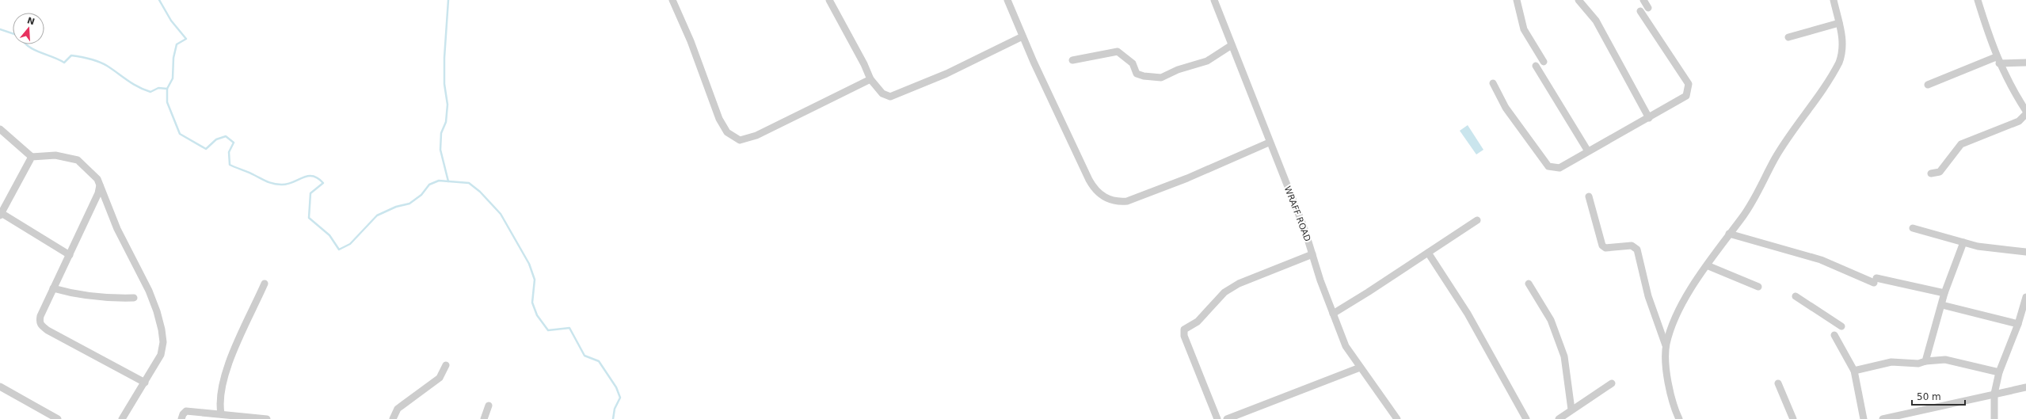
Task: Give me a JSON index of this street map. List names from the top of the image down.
{
  "streets": {
    "street": ["WRAFF ROAD"]
  },
  "scale_bar": "50 m",
  "north": "top"
}
